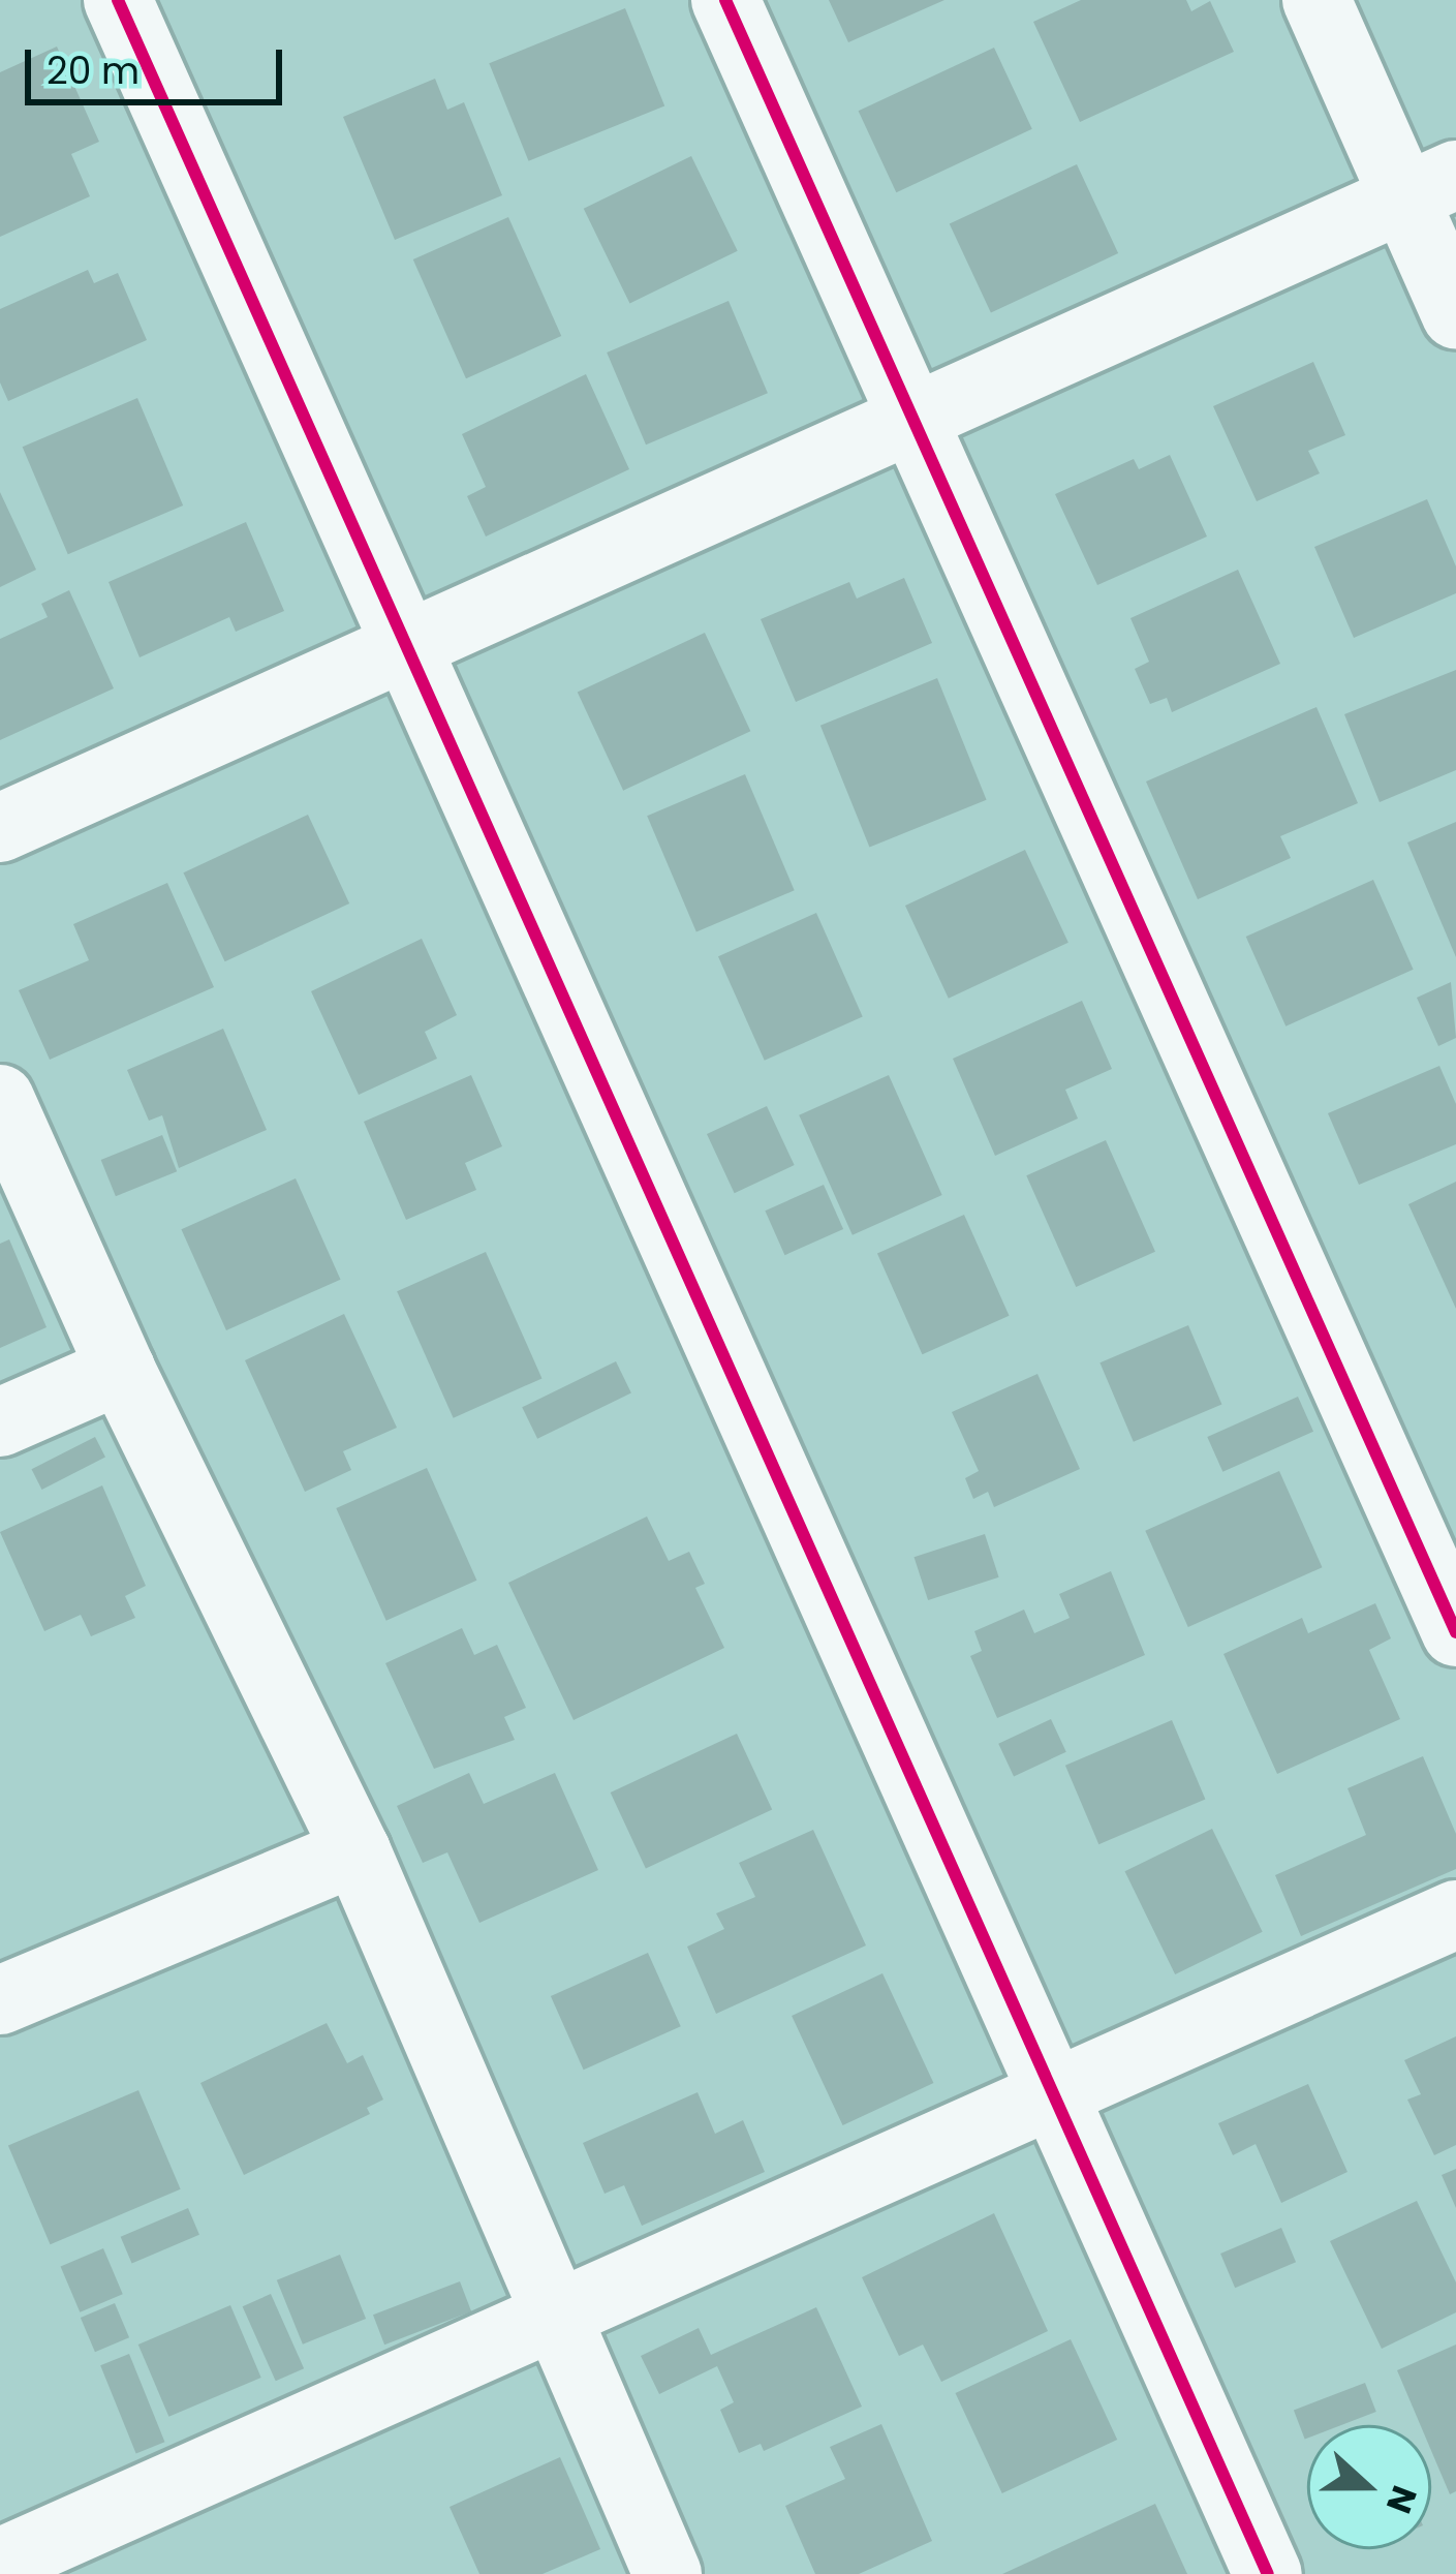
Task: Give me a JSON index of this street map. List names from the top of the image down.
{
  "scale_bar": "20 m",
  "north": "right"
}
